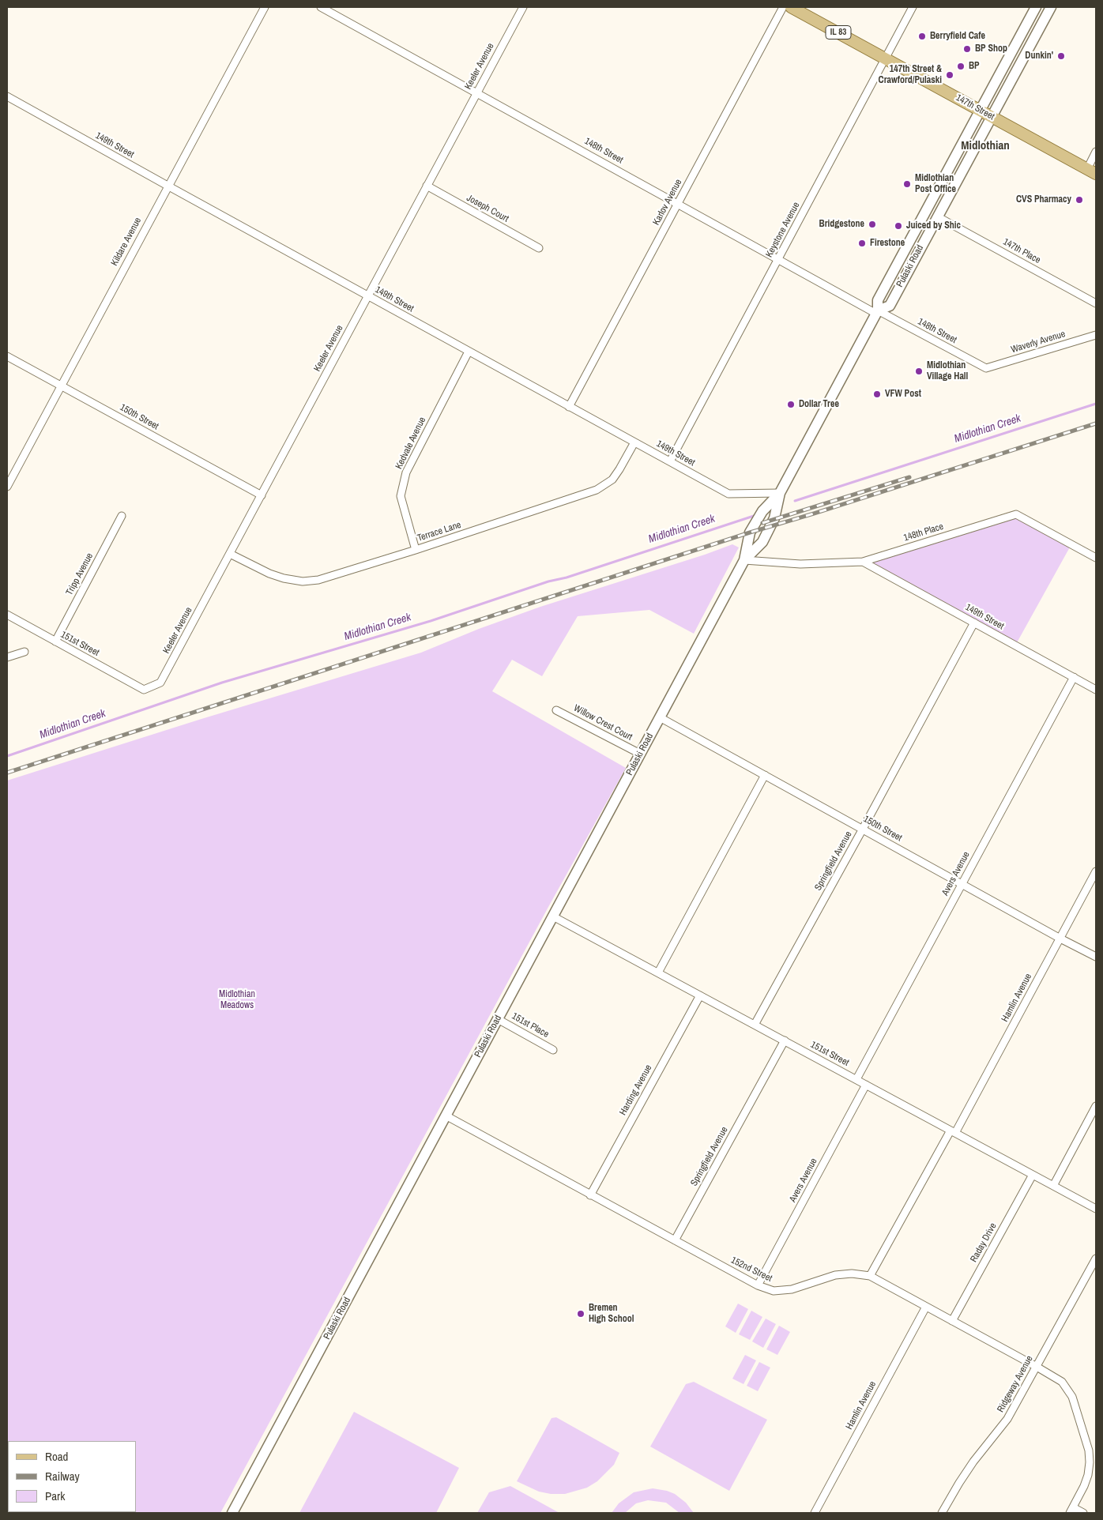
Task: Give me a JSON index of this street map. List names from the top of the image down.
{
  "streets": {
    "main road": ["IL 83", "147th Street", "Pulaski Road"],
    "street": [
      "Keeler Avenue",
      "149th Street",
      "148th Street",
      "Karlov Avenue",
      "Joseph Court",
      "Keystone Avenue",
      "Kildare Avenue",
      "147th Place",
      "Waverly Avenue",
      "150th Street",
      "Kedvale Avenue",
      "Terrace Lane",
      "148th Place",
      "Tripp Avenue",
      "151st Street",
      "Willow Crest Court",
      "Springfield Avenue",
      "Avers Avenue",
      "Hamlin Avenue",
      "151st Place",
      "Harding Avenue",
      "Raday Drive",
      "152nd Street",
      "Ridgeway Avenue"
    ]
  },
  "crossings": [
    ["Keeler Avenue", "149th Street"],
    ["Keeler Avenue", "148th Street"],
    ["Keeler Avenue", "Joseph Court"],
    ["Keeler Avenue", "150th Street"],
    ["Keeler Avenue", "Terrace Lane"],
    ["Keeler Avenue", "151st Street"],
    ["147th Street", "Keystone Avenue"],
    ["147th Street", "Pulaski Road"],
    ["149th Street", "Karlov Avenue"],
    ["149th Street", "Keystone Avenue"],
    ["149th Street", "Kildare Avenue"],
    ["149th Street", "Pulaski Road"],
    ["149th Street", "Kedvale Avenue"],
    ["149th Street", "Terrace Lane"],
    ["149th Street", "148th Place"],
    ["149th Street", "Springfield Avenue"],
    ["149th Street", "Avers Avenue"],
    ["148th Street", "Karlov Avenue"],
    ["148th Street", "Keystone Avenue"],
    ["148th Street", "Pulaski Road"],
    ["148th Street", "Waverly Avenue"],
    ["Kildare Avenue", "150th Street"],
    ["147th Place", "Pulaski Road"],
    ["Pulaski Road", "150th Street"],
    ["Pulaski Road", "148th Place"],
    ["Pulaski Road", "151st Street"],
    ["Pulaski Road", "Willow Crest Court"],
    ["Pulaski Road", "151st Place"],
    ["Pulaski Road", "152nd Street"],
    ["150th Street", "Springfield Avenue"],
    ["150th Street", "Avers Avenue"],
    ["150th Street", "Hamlin Avenue"],
    ["Kedvale Avenue", "Terrace Lane"],
    ["Tripp Avenue", "151st Street"],
    ["151st Street", "Springfield Avenue"],
    ["151st Street", "Avers Avenue"],
    ["151st Street", "Hamlin Avenue"],
    ["151st Street", "Harding Avenue"],
    ["151st Street", "Raday Drive"],
    ["Springfield Avenue", "152nd Street"],
    ["Avers Avenue", "152nd Street"],
    ["Hamlin Avenue", "152nd Street"],
    ["Harding Avenue", "152nd Street"],
    ["Raday Drive", "152nd Street"],
    ["152nd Street", "Ridgeway Avenue"]
  ],
  "districts": ["Midlothian"],
  "water": ["Midlothian Creek"],
  "parks": ["Midlothian Meadows"],
  "places": [
    "Berryfield Cafe",
    "BP Shop",
    "Dunkin'",
    "BP",
    "147th Street & Crawford/Pulaski",
    "Midlothian Post Office",
    "CVS Pharmacy",
    "Bridgestone",
    "Juiced by Shic",
    "Firestone",
    "Midlothian Village Hall",
    "VFW Post",
    "Dollar Tree",
    "Bremen High School"
  ],
  "legend": ["Road", "Railway", "Park"]
}
